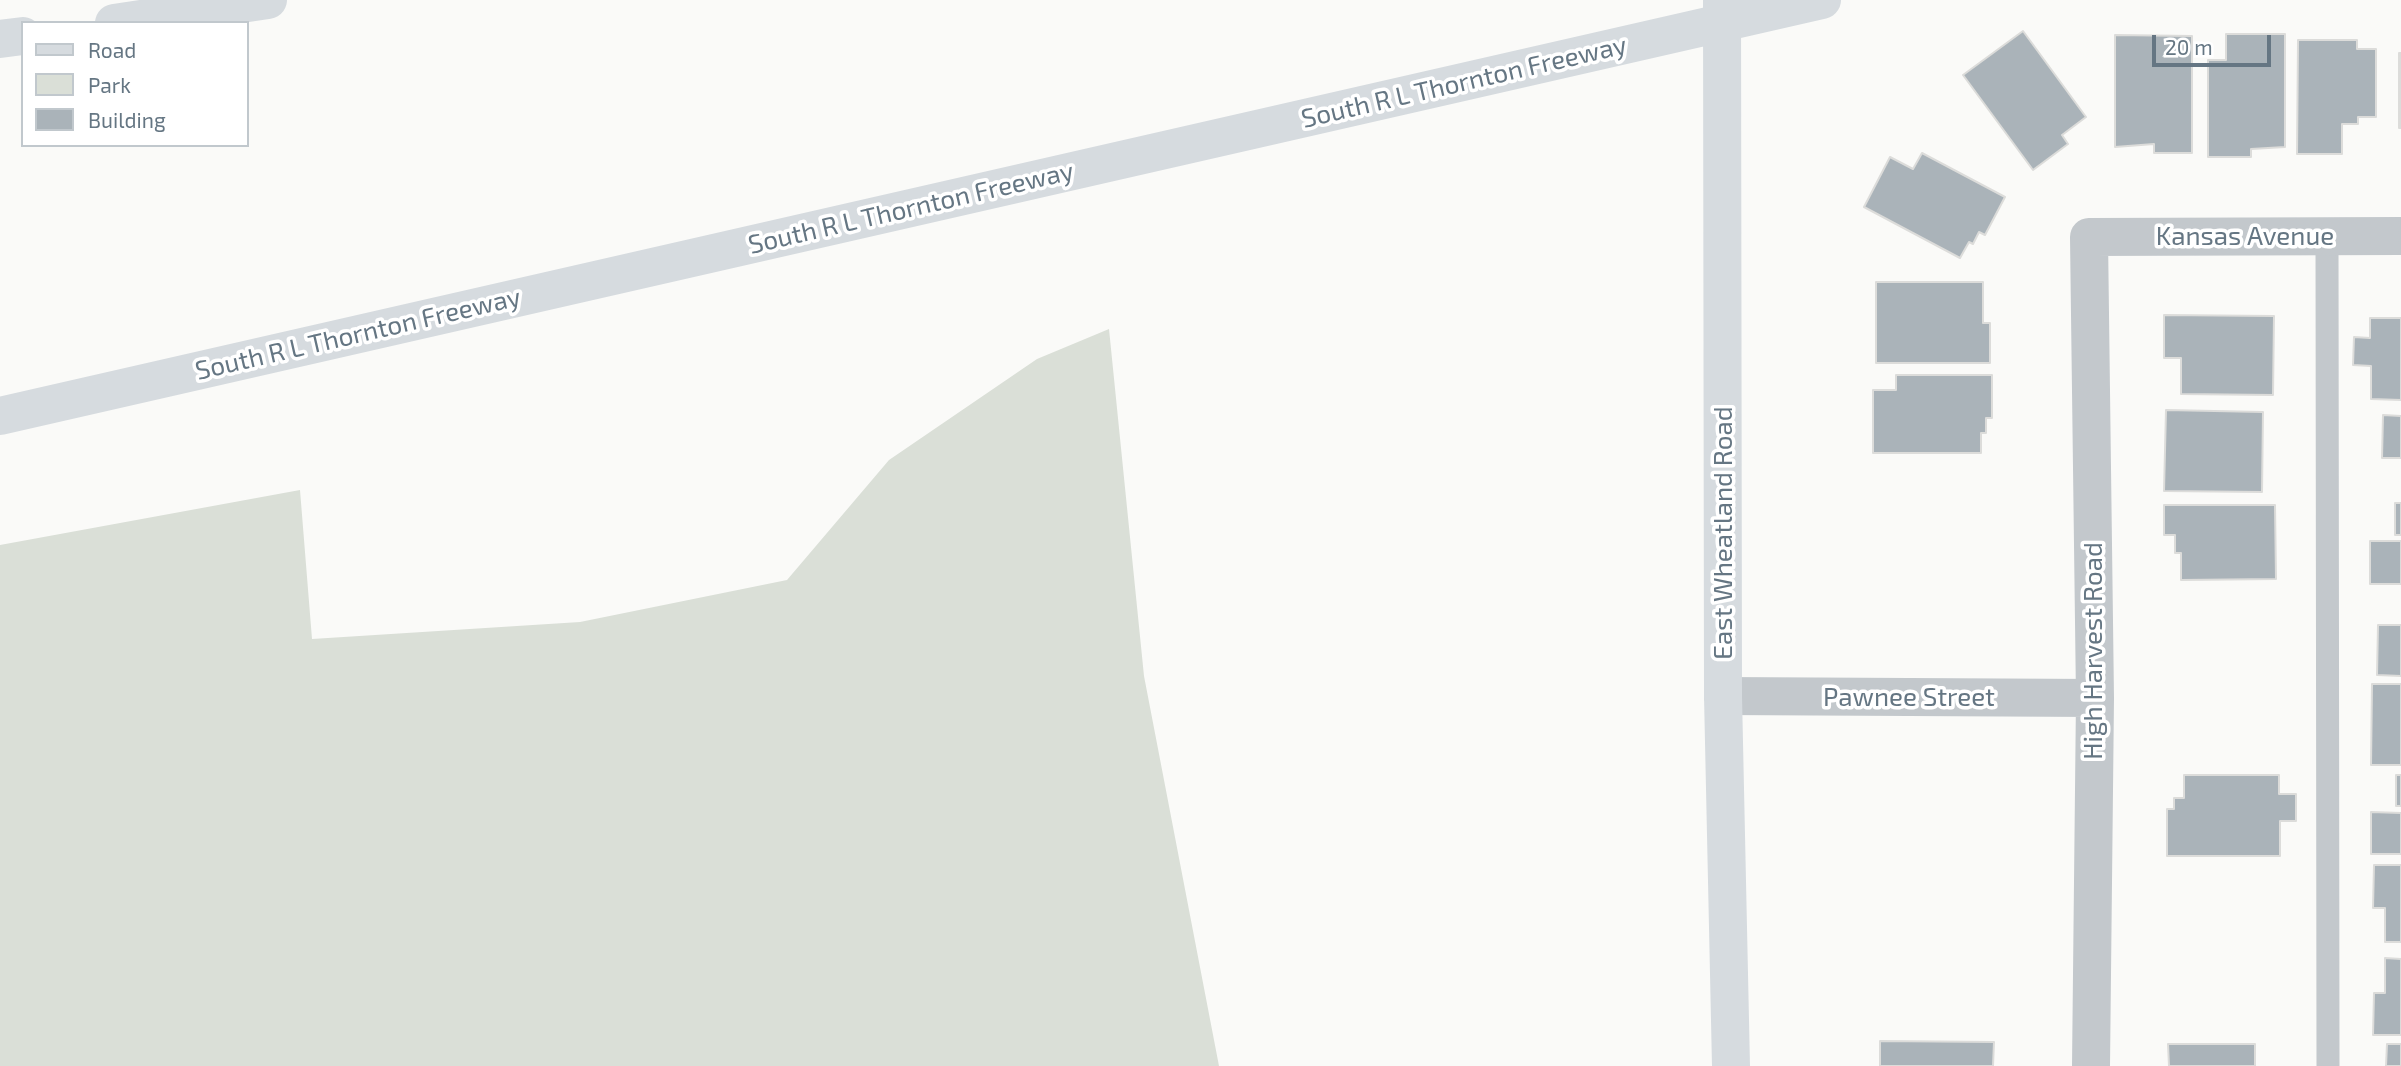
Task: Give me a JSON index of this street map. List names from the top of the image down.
{
  "streets": {
    "main road": ["South R L Thornton Freeway", "East Wheatland Road"],
    "street": ["Kansas Avenue", "High Harvest Road", "Pawnee Street"]
  },
  "crossings": [
    ["South R L Thornton Freeway", "East Wheatland Road"],
    ["Kansas Avenue", "High Harvest Road"],
    ["East Wheatland Road", "Pawnee Street"],
    ["High Harvest Road", "Pawnee Street"]
  ],
  "legend": ["Road", "Park", "Building"],
  "scale_bar": "20 m"
}
